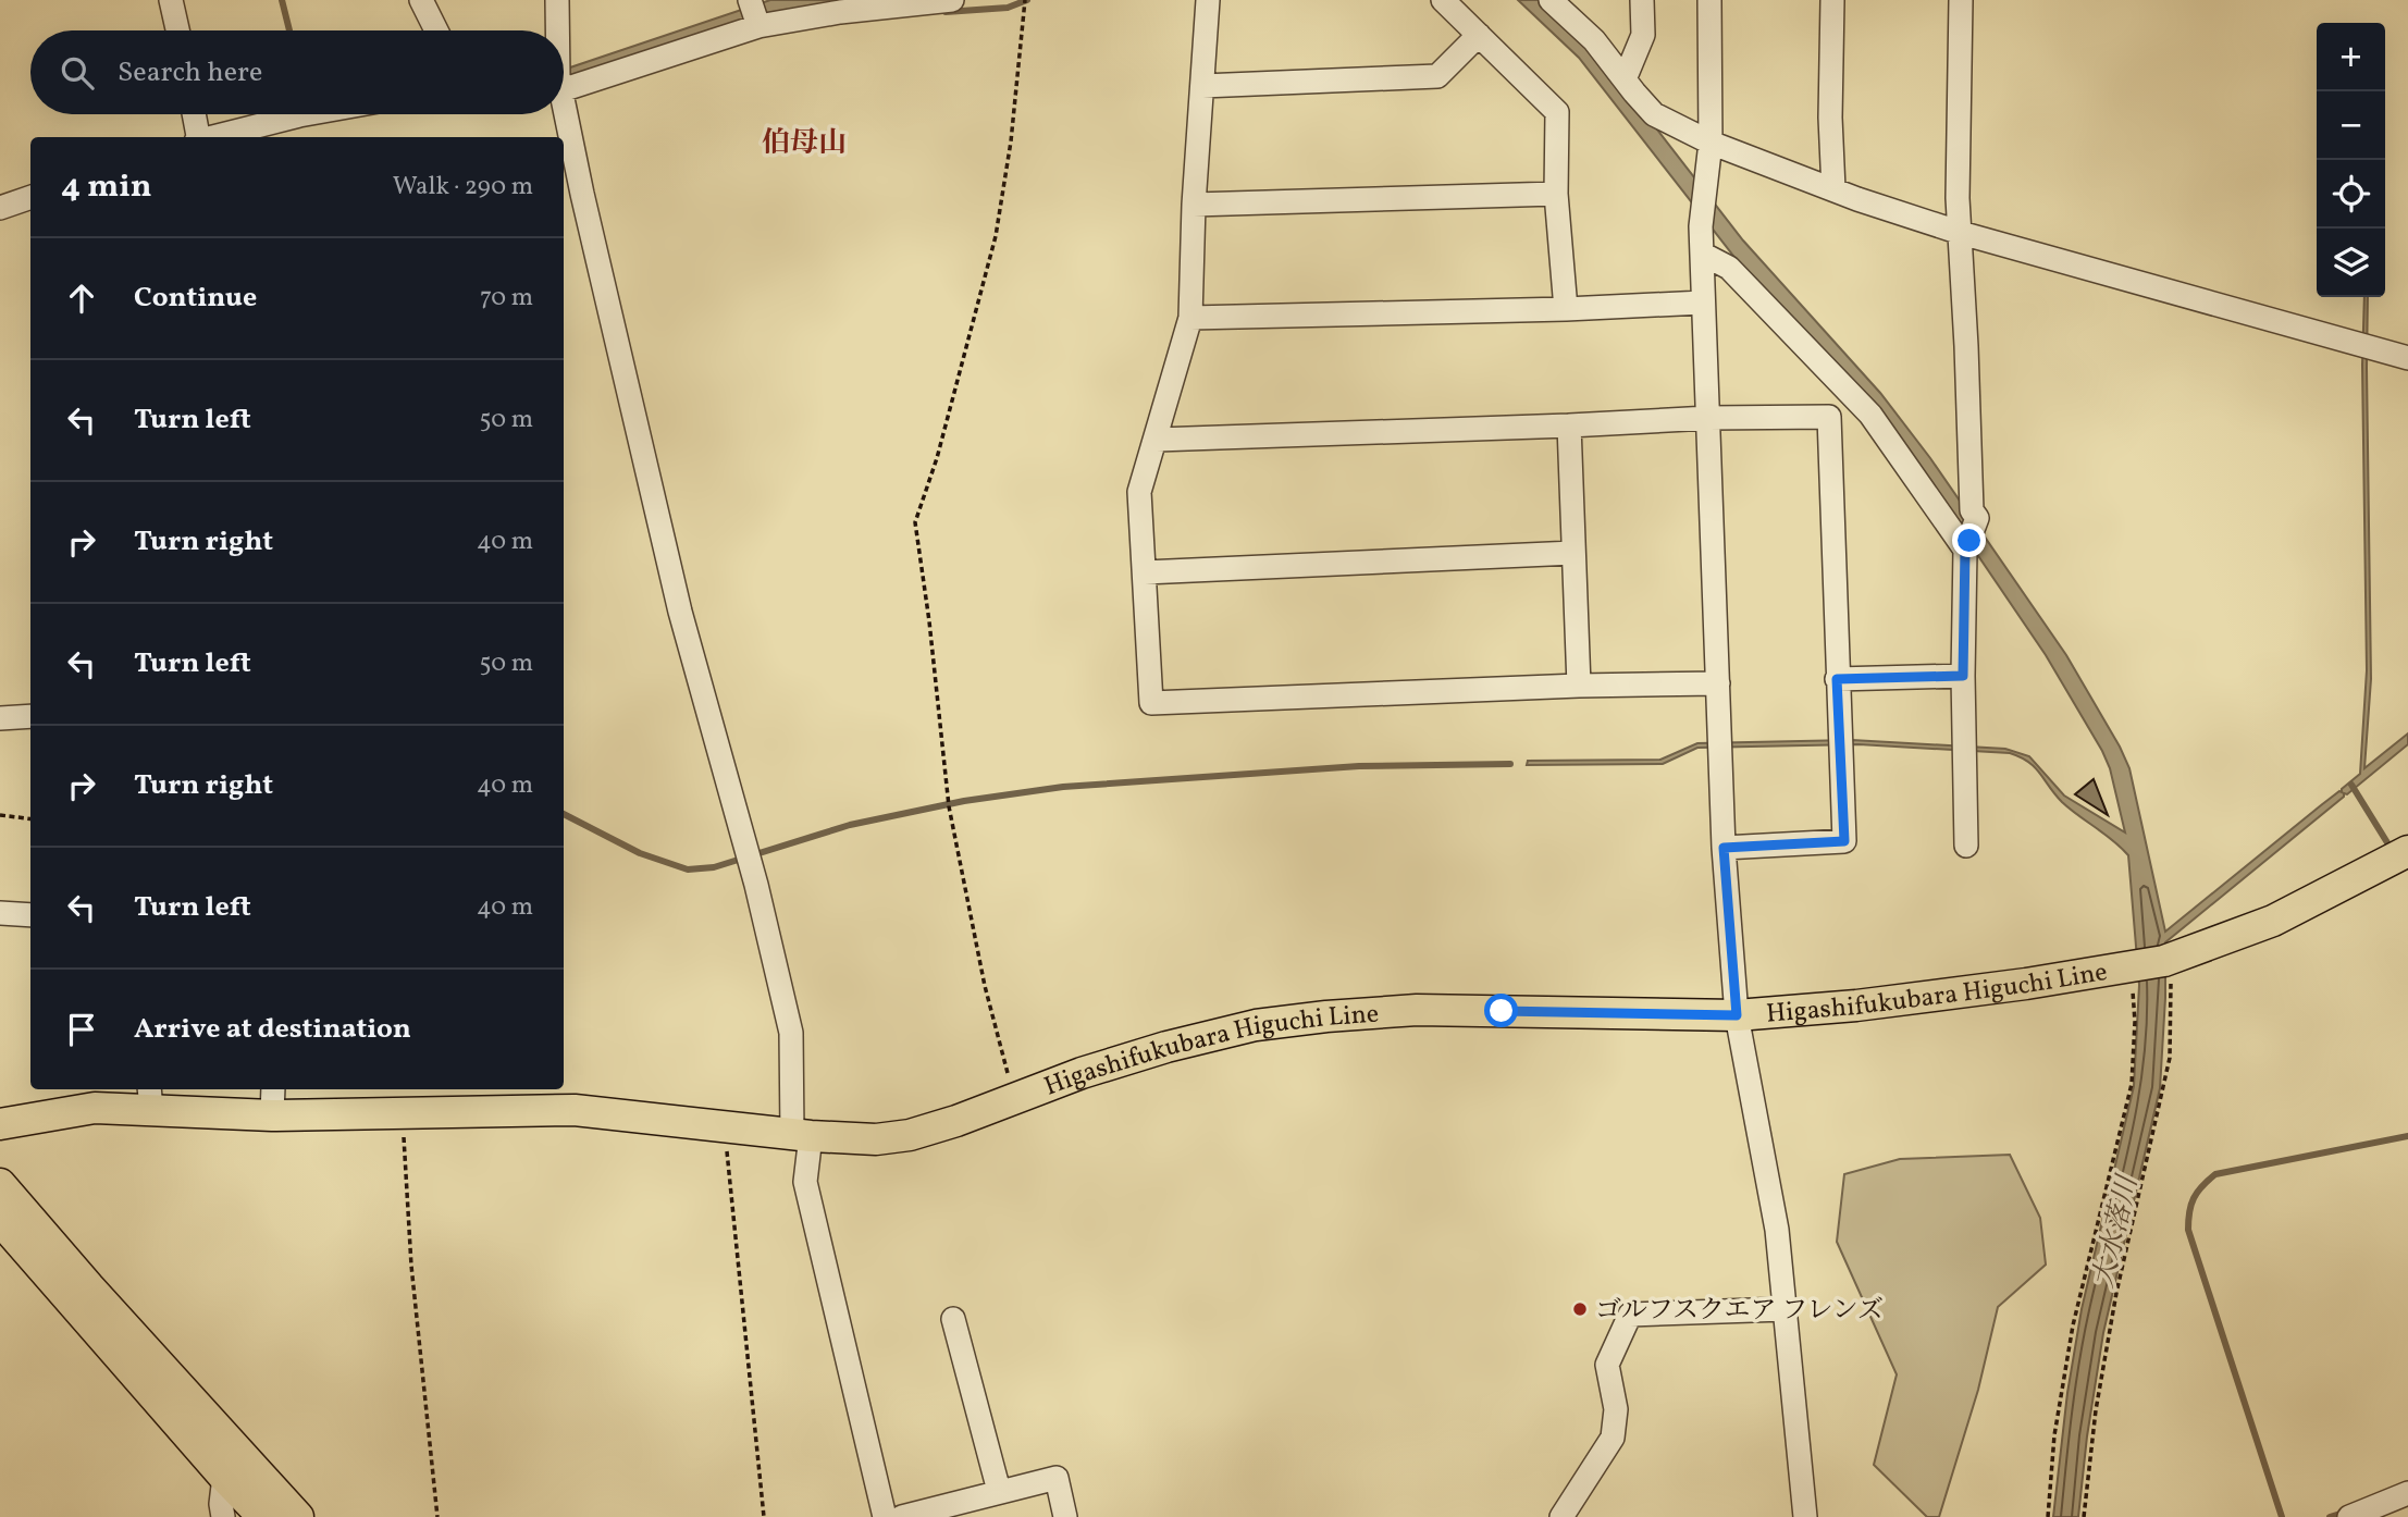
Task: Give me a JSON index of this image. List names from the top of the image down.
{
  "streets": {
    "main road": ["Higashifukubara Higuchi Line"]
  },
  "districts": ["伯母山"],
  "water": ["大水落川"],
  "places": ["ゴルフスクエア フレンズ"],
  "page": {
    "map_buttons": ["+", "−"],
    "search": "Search here",
    "heading": ["4 min", "Walk · 290 m"],
    "list": [
      ["Continue", "70 m"],
      ["Turn left", "50 m"],
      ["Turn right", "40 m"],
      ["Turn left", "50 m"],
      ["Turn right", "40 m"],
      ["Turn left", "40 m"],
      "Arrive at destination"
    ]
  }
}
